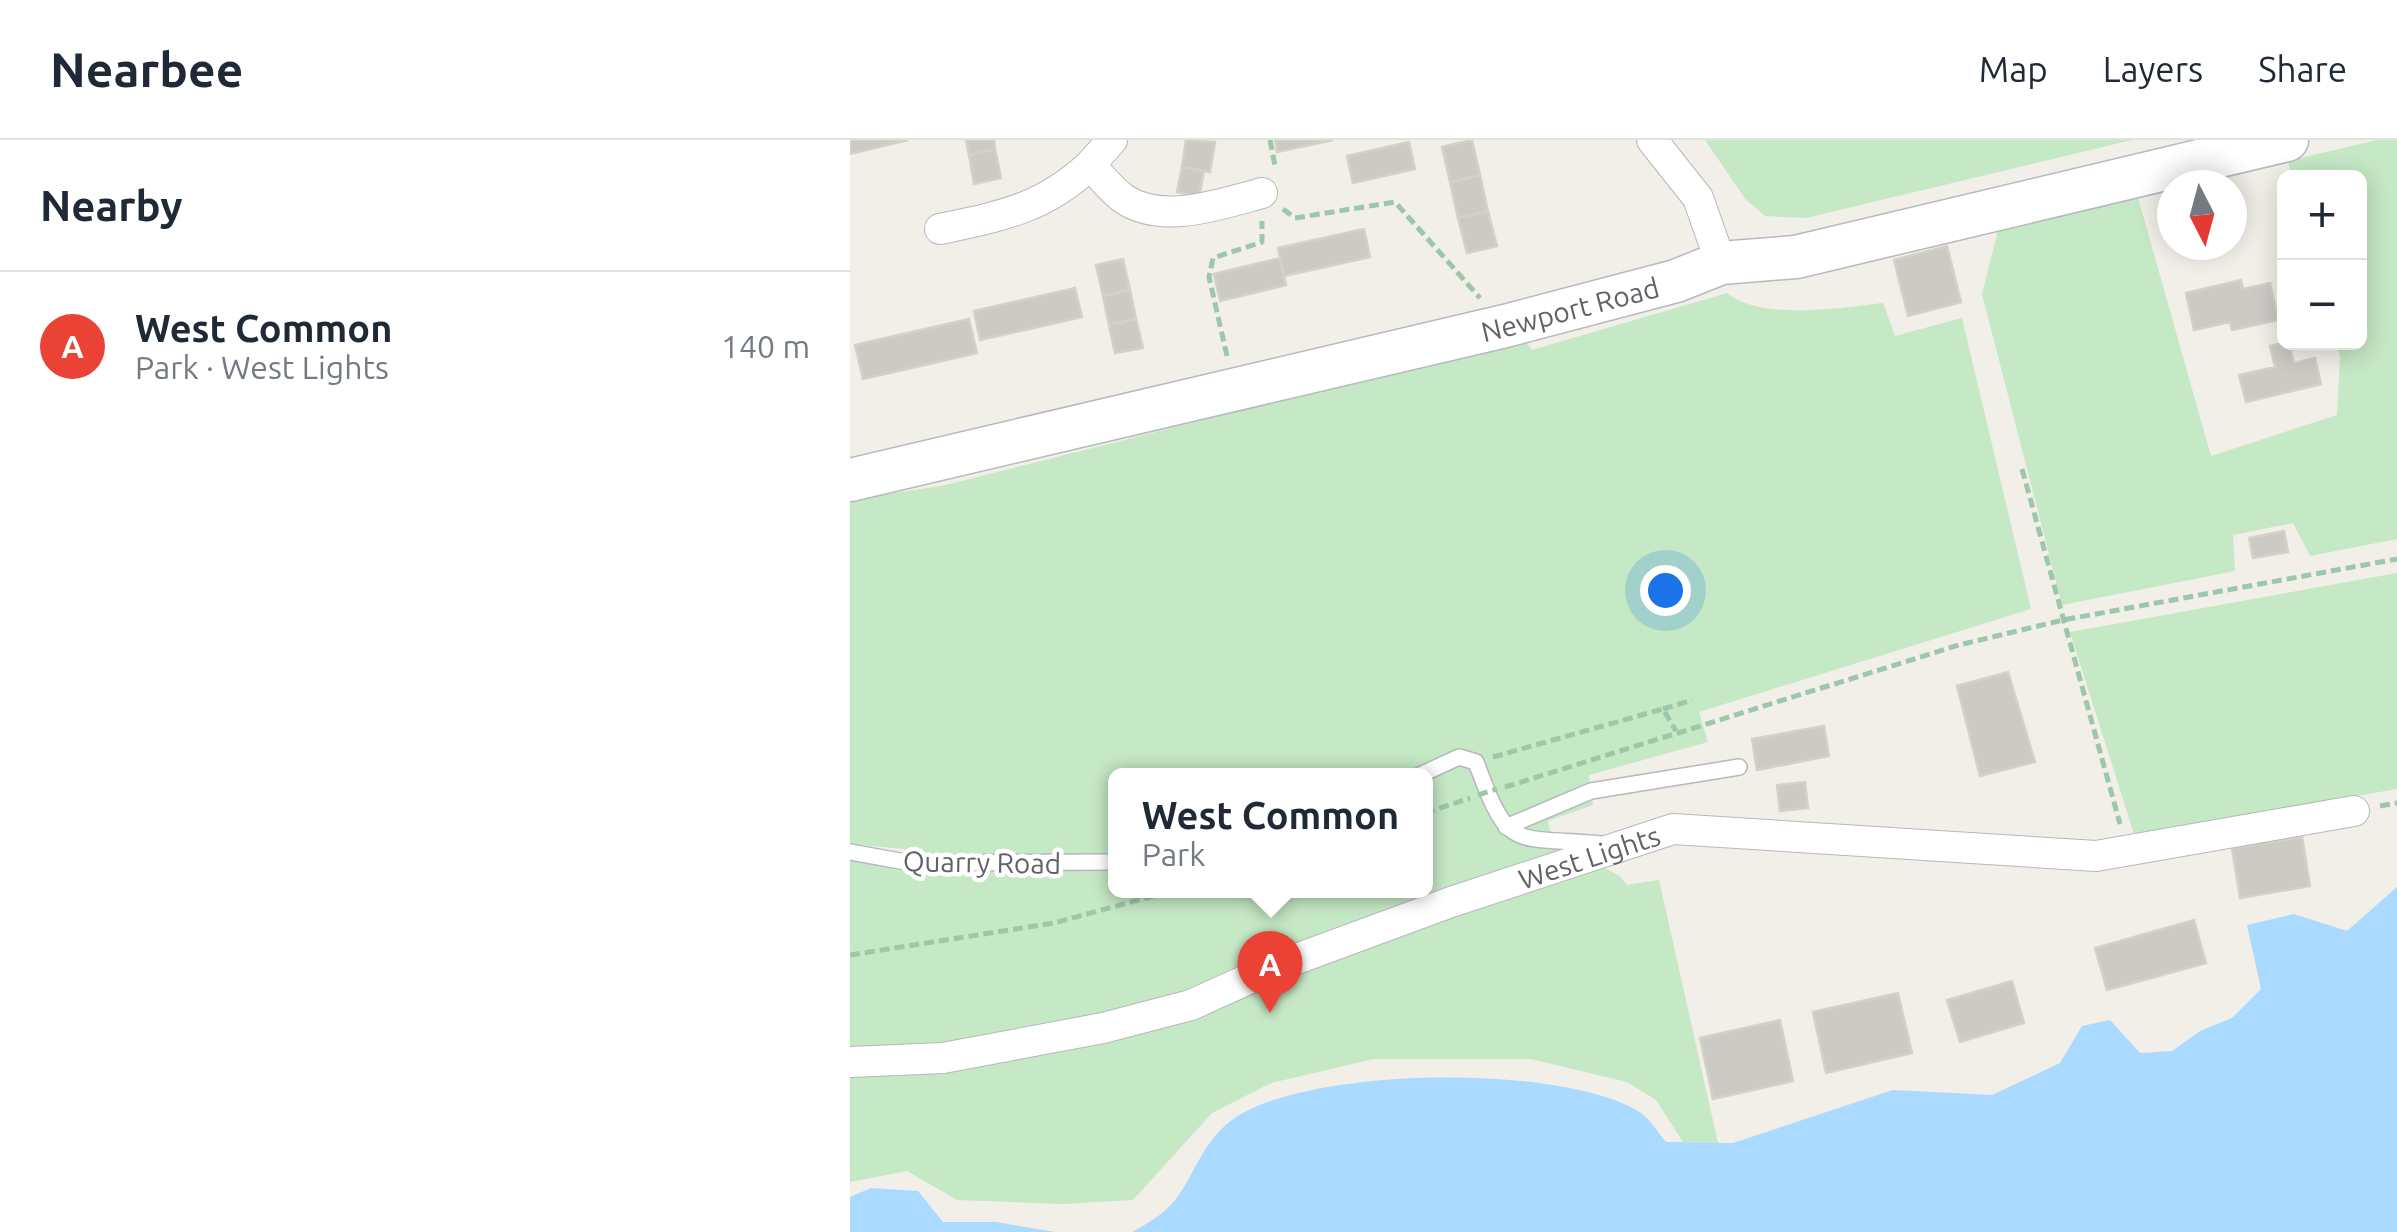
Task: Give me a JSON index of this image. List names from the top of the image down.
{
  "streets": {
    "main road": ["Newport Road"],
    "street": ["West Lights"],
    "lane": ["Quarry Road"]
  },
  "north": "bottom",
  "page": {
    "header": "Nearbee",
    "nav": ["Map", "Layers", "Share"],
    "heading": "Nearby",
    "map_buttons": ["+", "−"],
    "list": [
      {
        "mark": "A",
        "name": "West Common",
        "note": "Park · West Lights",
        "value": "140 m"
      }
    ],
    "popup": ["West Common", "Park"],
    "pins": "A"
  }
}
